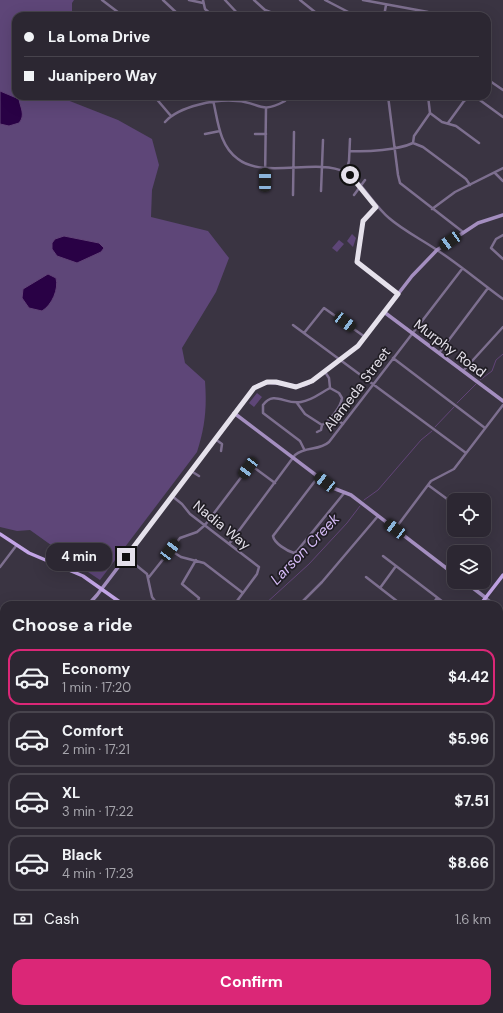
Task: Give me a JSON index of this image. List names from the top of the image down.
{
  "streets": {
    "street": ["Murphy Road", "Alameda Street", "Nadia Way"]
  },
  "crossings": [
    ["Murphy Road", "Alameda Street"]
  ],
  "water": ["Larson Creek"],
  "page": {
    "banner": ["La Loma Drive", "Juanipero Way"],
    "bubble": "4 min",
    "heading": "Choose a ride",
    "list": [
      {
        "name": "Economy",
        "note": "1 min · 17:20",
        "value": "$4.42"
      },
      {
        "name": "Comfort",
        "note": "2 min · 17:21",
        "value": "$5.96"
      },
      {
        "name": "XL",
        "note": "3 min · 17:22",
        "value": "$7.51"
      },
      {
        "name": "Black",
        "note": "4 min · 17:23",
        "value": "$8.66"
      }
    ],
    "pay": ["Cash", "1.6 km"],
    "buttons": "Confirm"
  }
}
